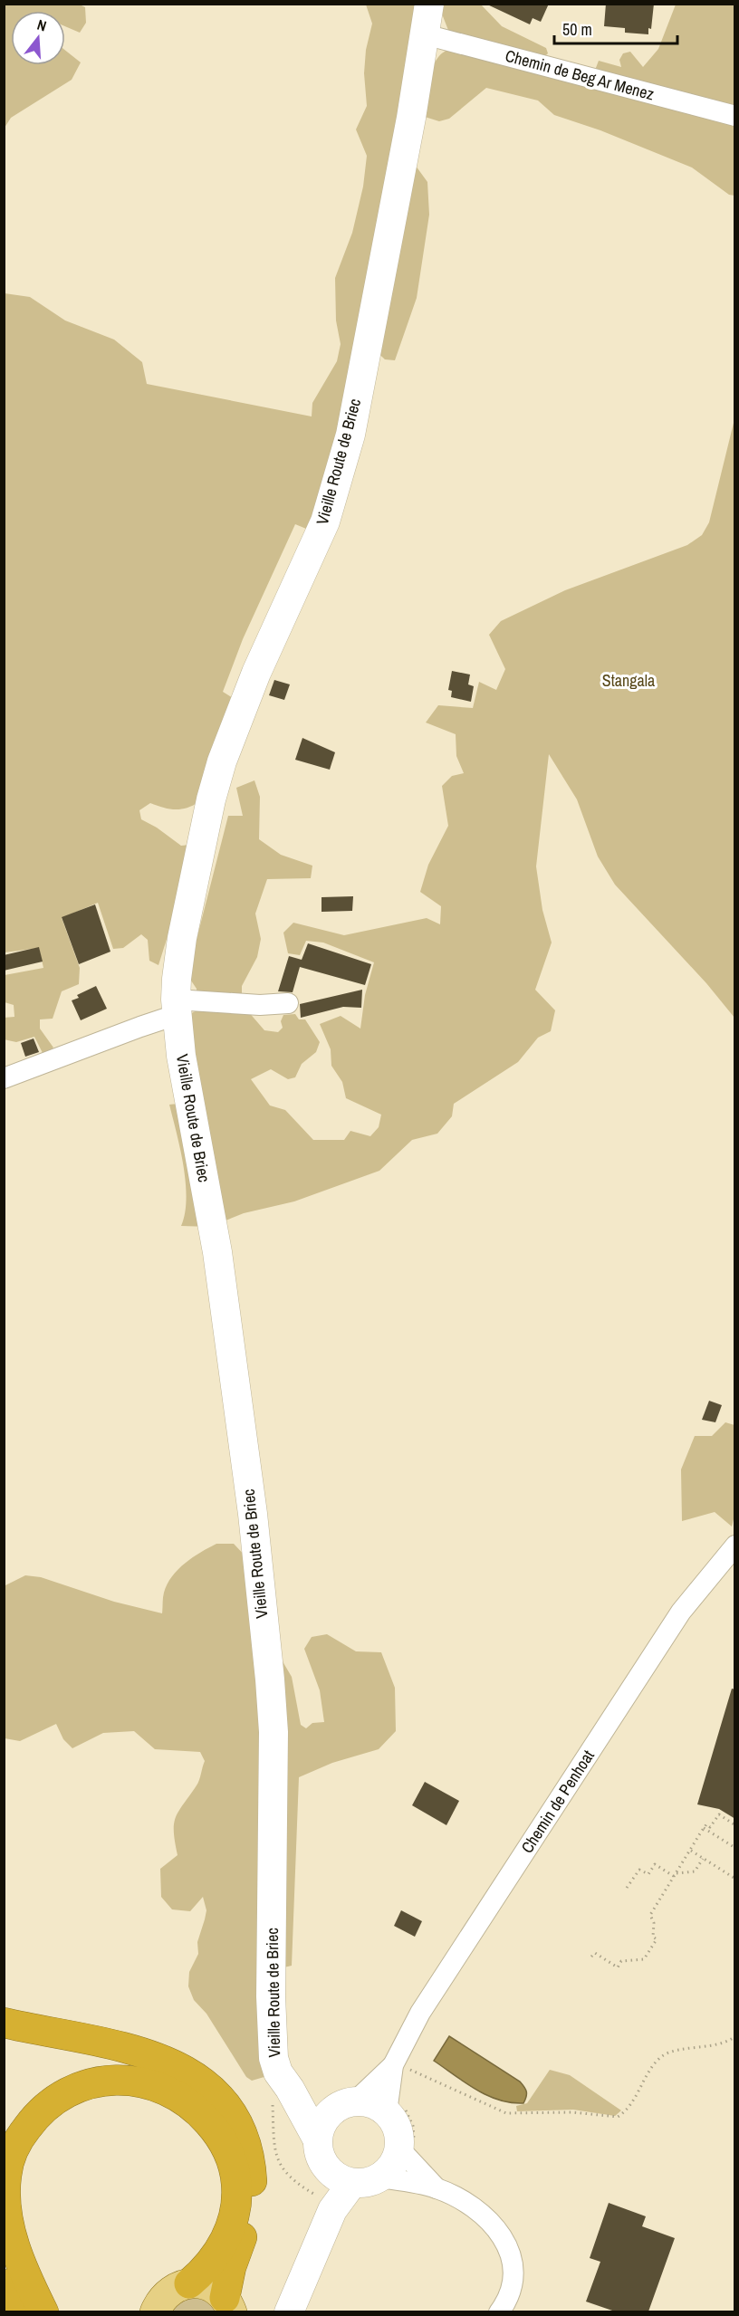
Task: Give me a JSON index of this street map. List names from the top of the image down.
{
  "streets": {
    "street": ["Chemin de Beg Ar Menez", "Vieille Route de Briec", "Chemin de Penhoat"]
  },
  "crossings": [
    ["Chemin de Beg Ar Menez", "Vieille Route de Briec"],
    ["Vieille Route de Briec", "Chemin de Penhoat"]
  ],
  "parks": ["Stangala"],
  "scale_bar": "50 m",
  "north": "top"
}
